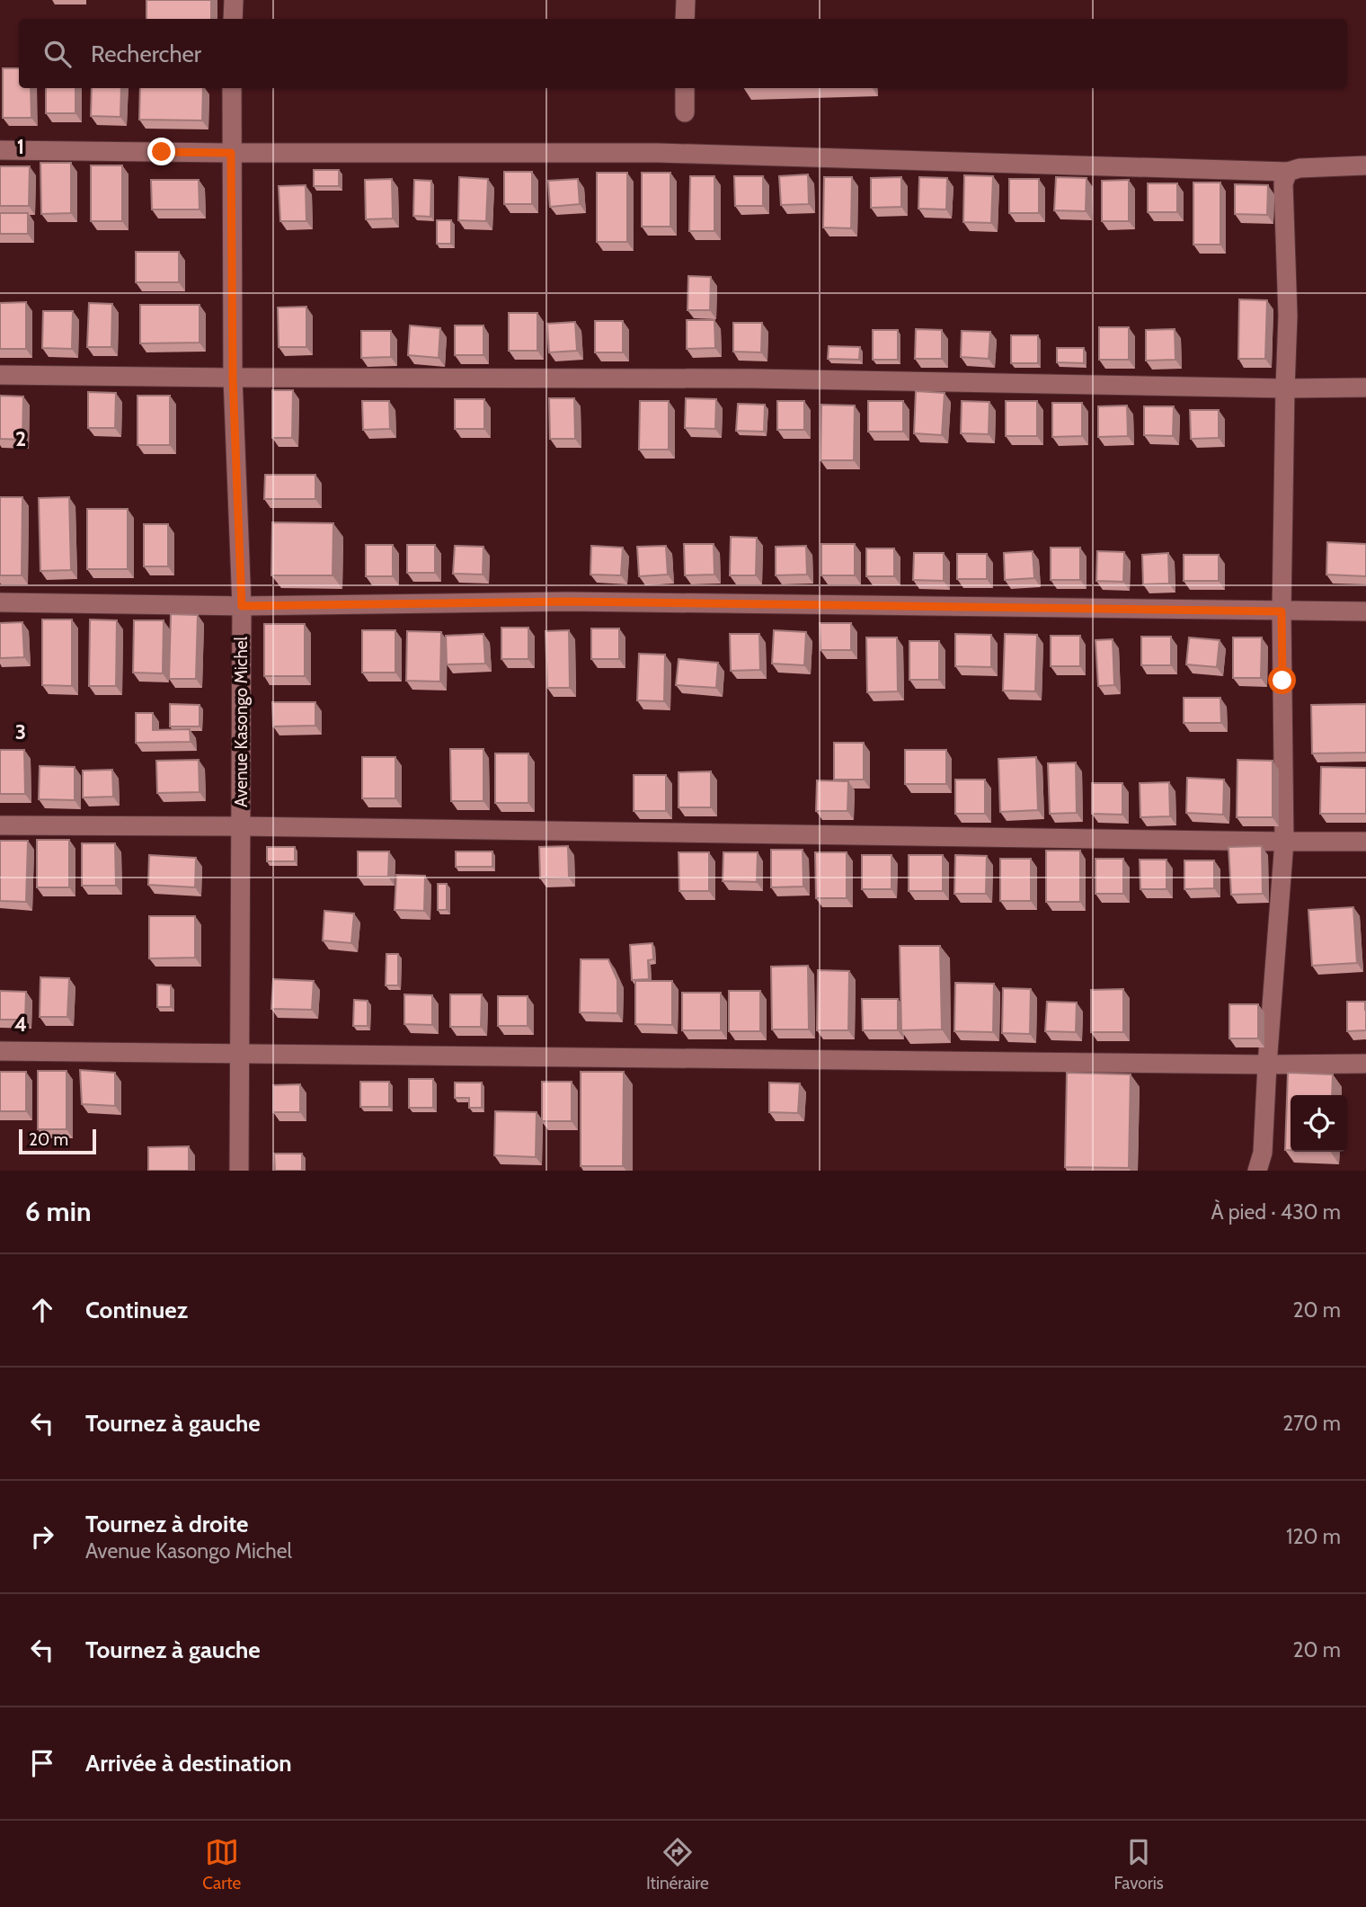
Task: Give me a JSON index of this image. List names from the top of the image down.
{
  "streets": {
    "street": ["Avenue Kasongo Michel"]
  },
  "scale_bar": "20 m",
  "page": {
    "search": "Rechercher",
    "scale": "20 m",
    "heading": ["6 min", "À pied · 430 m"],
    "list": [
      ["Continuez", "20 m"],
      ["Tournez à gauche", "270 m"],
      ["Tournez à droite", "Avenue Kasongo Michel", "120 m"],
      ["Tournez à gauche", "20 m"],
      "Arrivée à destination"
    ],
    "nav": ["Carte", "Itinéraire", "Favoris"]
  },
  "grid": {
    "rows": [
      "1",
      "2",
      "3",
      "4"
    ]
  }
}
